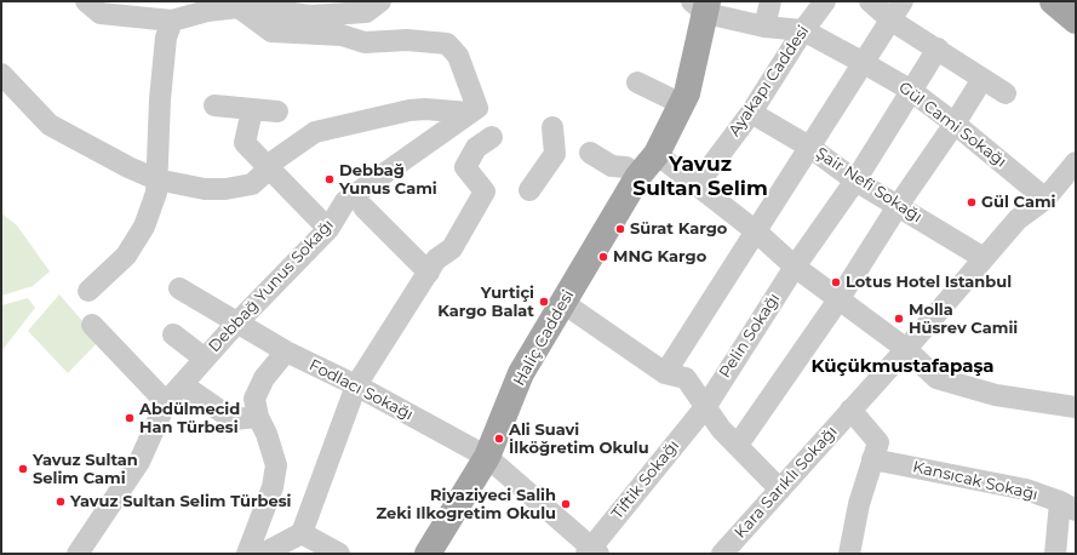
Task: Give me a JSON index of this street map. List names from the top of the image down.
{
  "streets": {
    "main road": ["Haliç Caddesi"],
    "street": [
      "Ayakapı Caddesi",
      "Gül Cami Sokağı",
      "Şair Nefi Sokağı",
      "Debbağ Yunus Sokağı",
      "Pelin Sokağı",
      "Fodlacı Sokağı",
      "Tiftik Sokağı",
      "Kansıcak Sokağı",
      "Kara Sarıklı Sokağı"
    ]
  },
  "crossings": [
    ["Ayakapı Caddesi", "Gül Cami Sokağı"],
    ["Ayakapı Caddesi", "Şair Nefi Sokağı"],
    ["Gül Cami Sokağı", "Pelin Sokağı"],
    ["Gül Cami Sokağı", "Kara Sarıklı Sokağı"],
    ["Şair Nefi Sokağı", "Pelin Sokağı"],
    ["Şair Nefi Sokağı", "Kara Sarıklı Sokağı"],
    ["Debbağ Yunus Sokağı", "Fodlacı Sokağı"],
    ["Pelin Sokağı", "Tiftik Sokağı"],
    ["Haliç Caddesi", "Fodlacı Sokağı"],
    ["Fodlacı Sokağı", "Tiftik Sokağı"]
  ],
  "districts": ["Yavuz Sultan Selim", "Küçükmustafapaşa"],
  "places": [
    "Debbağ Yunus Cami",
    "Gül Cami",
    "Sürat Kargo",
    "MNG Kargo",
    "Lotus Hotel Istanbul",
    "Yurtiçi Kargo Balat",
    "Molla Hüsrev Camii",
    "Abdülmecid Han Türbesi",
    "Ali Suavi İlköğretim Okulu",
    "Yavuz Sultan Selim Cami",
    "Yavuz Sultan Selim Türbesi",
    "Riyaziyeci Salih Zeki Ilkogretim Okulu"
  ]
}
